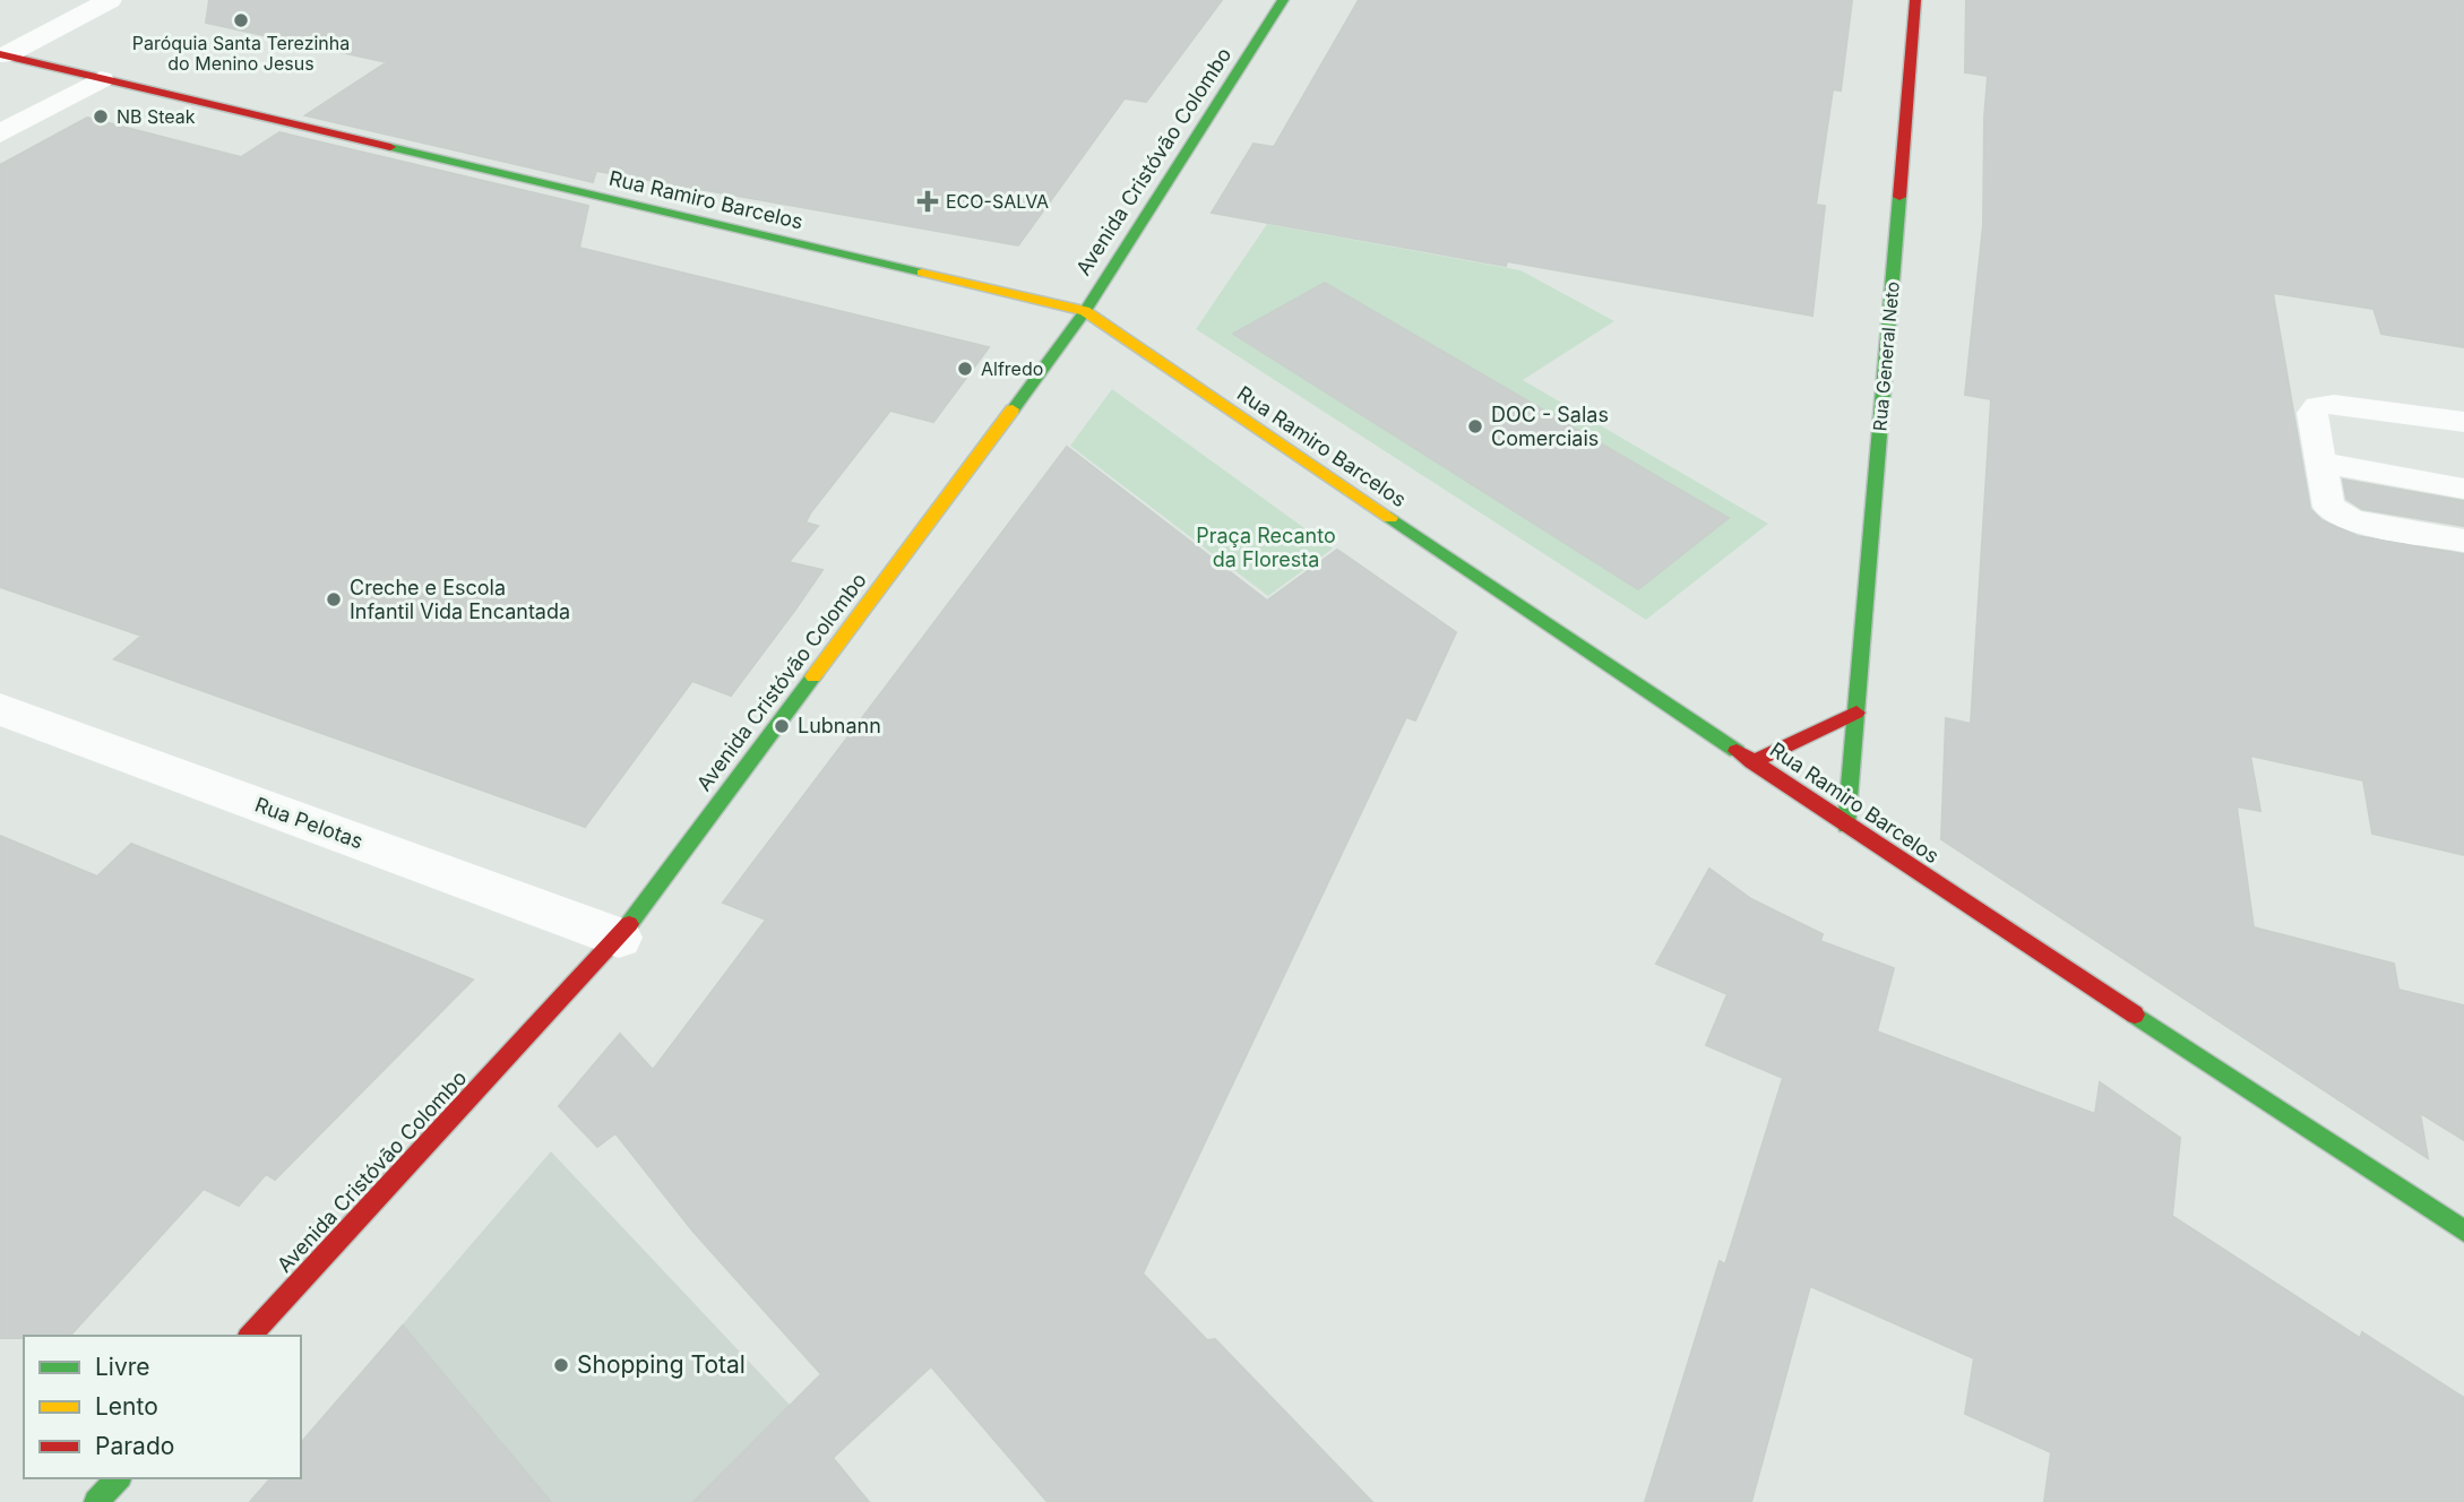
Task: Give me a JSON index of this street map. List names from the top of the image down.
{
  "streets": {
    "street": [
      "Avenida Cristóvão Colombo",
      "Rua Ramiro Barcelos",
      "Rua General Neto",
      "Rua Pelotas"
    ]
  },
  "crossings": [
    ["Avenida Cristóvão Colombo", "Rua Ramiro Barcelos"],
    ["Avenida Cristóvão Colombo", "Rua Pelotas"],
    ["Rua Ramiro Barcelos", "Rua General Neto"]
  ],
  "parks": ["Praça Recanto da Floresta"],
  "places": {
    "other": [
      "Paróquia Santa Terezinha do Menino Jesus",
      "NB Steak",
      "Alfredo",
      "DOC - Salas Comerciais",
      "Creche e Escola Infantil Vida Encantada",
      "Lubnann",
      "Shopping Total"
    ],
    "health": ["ECO-SALVA"]
  },
  "legend": ["Livre", "Lento", "Parado"]
}
